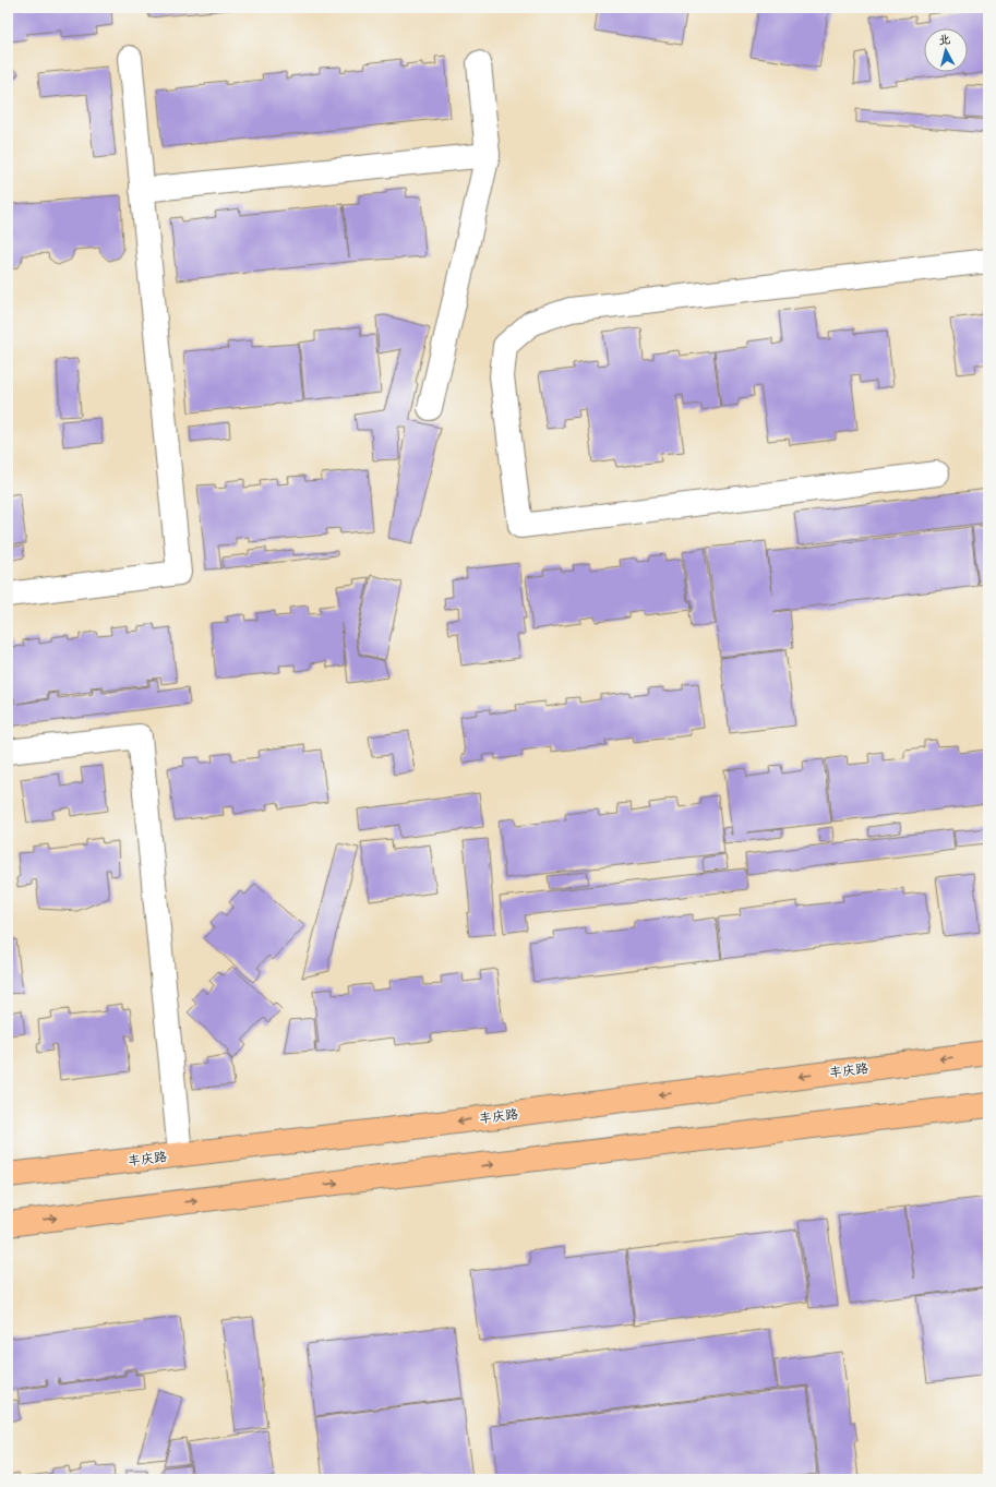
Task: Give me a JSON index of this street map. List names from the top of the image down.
{
  "streets": {
    "main road": ["丰庆路"]
  },
  "north": "top"
}
